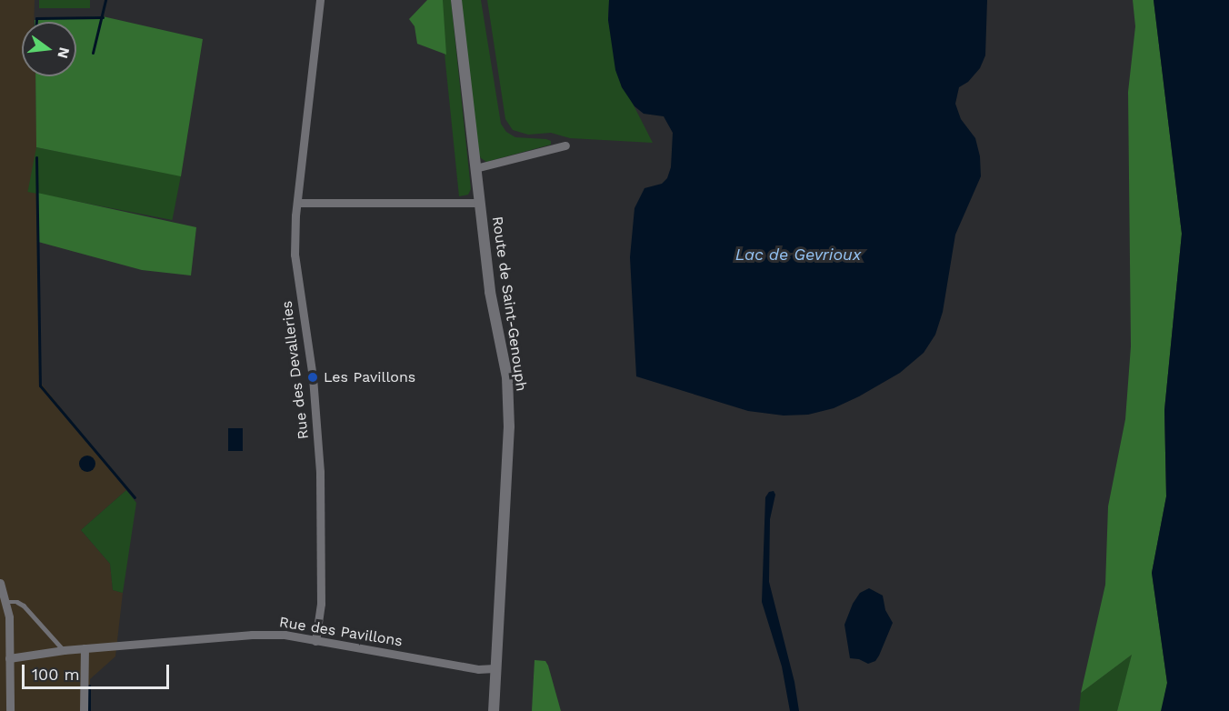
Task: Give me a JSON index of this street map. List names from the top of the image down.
{
  "streets": {
    "street": ["Route de Saint-Genouph", "Rue des Devalleries", "Rue des Pavillons"]
  },
  "crossings": [
    ["Route de Saint-Genouph", "Rue des Pavillons"],
    ["Rue des Devalleries", "Rue des Pavillons"]
  ],
  "water": ["Lac de Gevrioux"],
  "places": ["Les Pavillons"],
  "scale_bar": "100 m",
  "north": "right"
}
